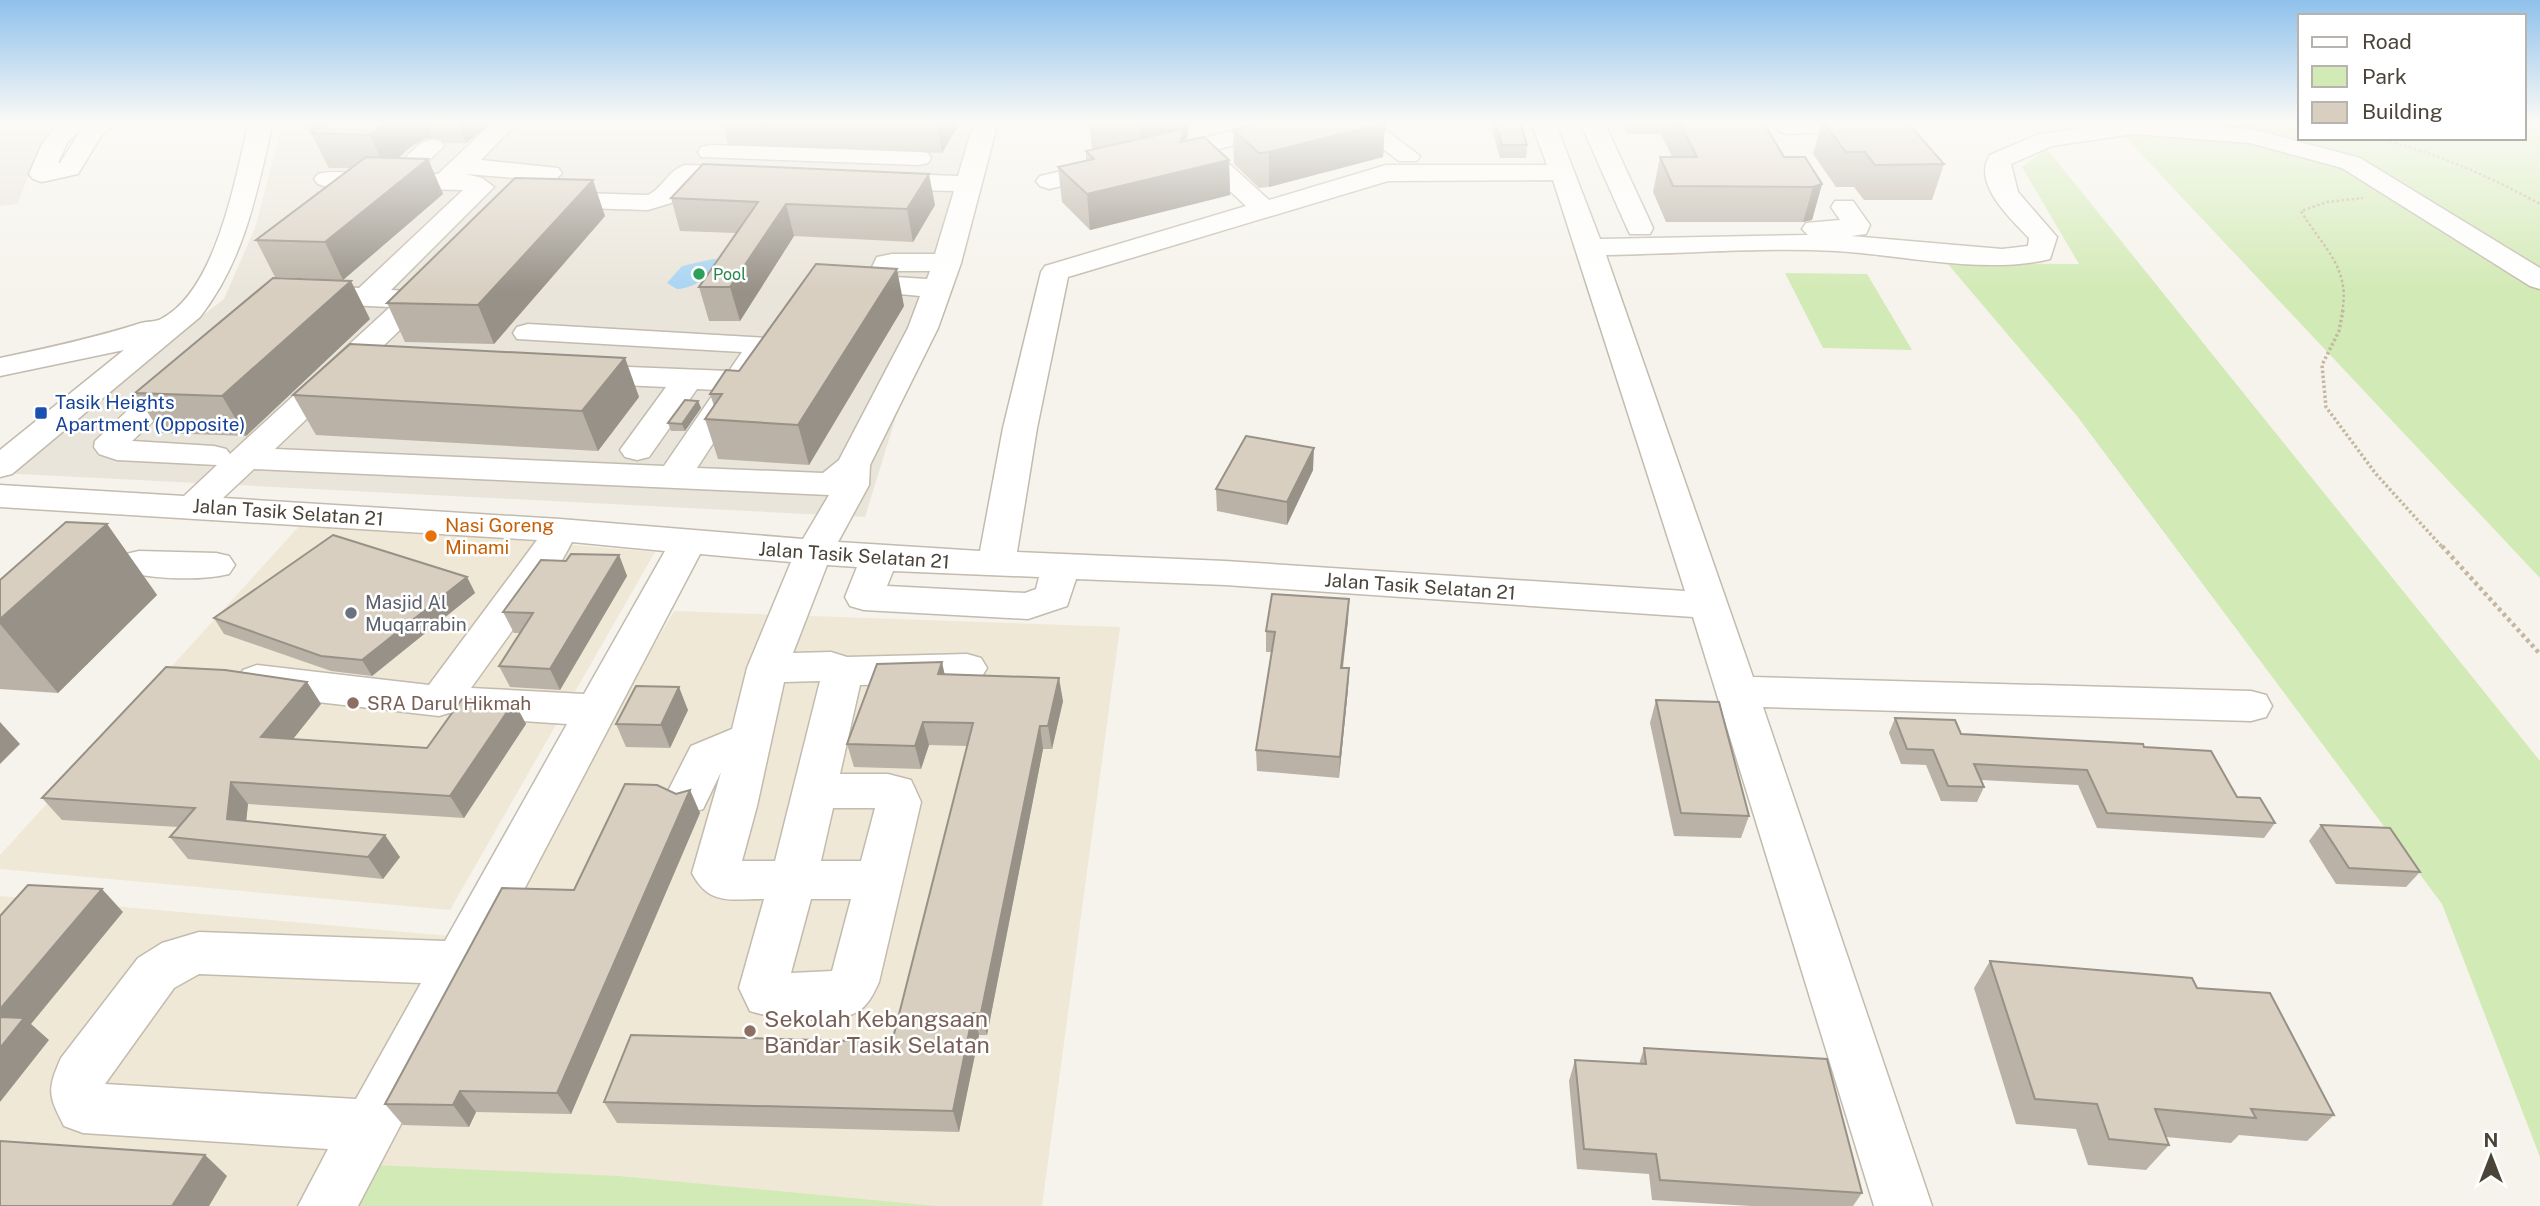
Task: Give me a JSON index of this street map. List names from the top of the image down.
{
  "streets": {
    "street": ["Jalan Tasik Selatan 21"]
  },
  "places": {
    "other": [
      "Pool",
      "Nasi Goreng Minami",
      "Masjid Al Muqarrabin",
      "SRA Darul Hikmah",
      "Sekolah Kebangsaan Bandar Tasik Selatan"
    ],
    "transit": ["Tasik Heights Apartment (Opposite)"]
  },
  "legend": ["Road", "Park", "Building"],
  "north": "top"
}
